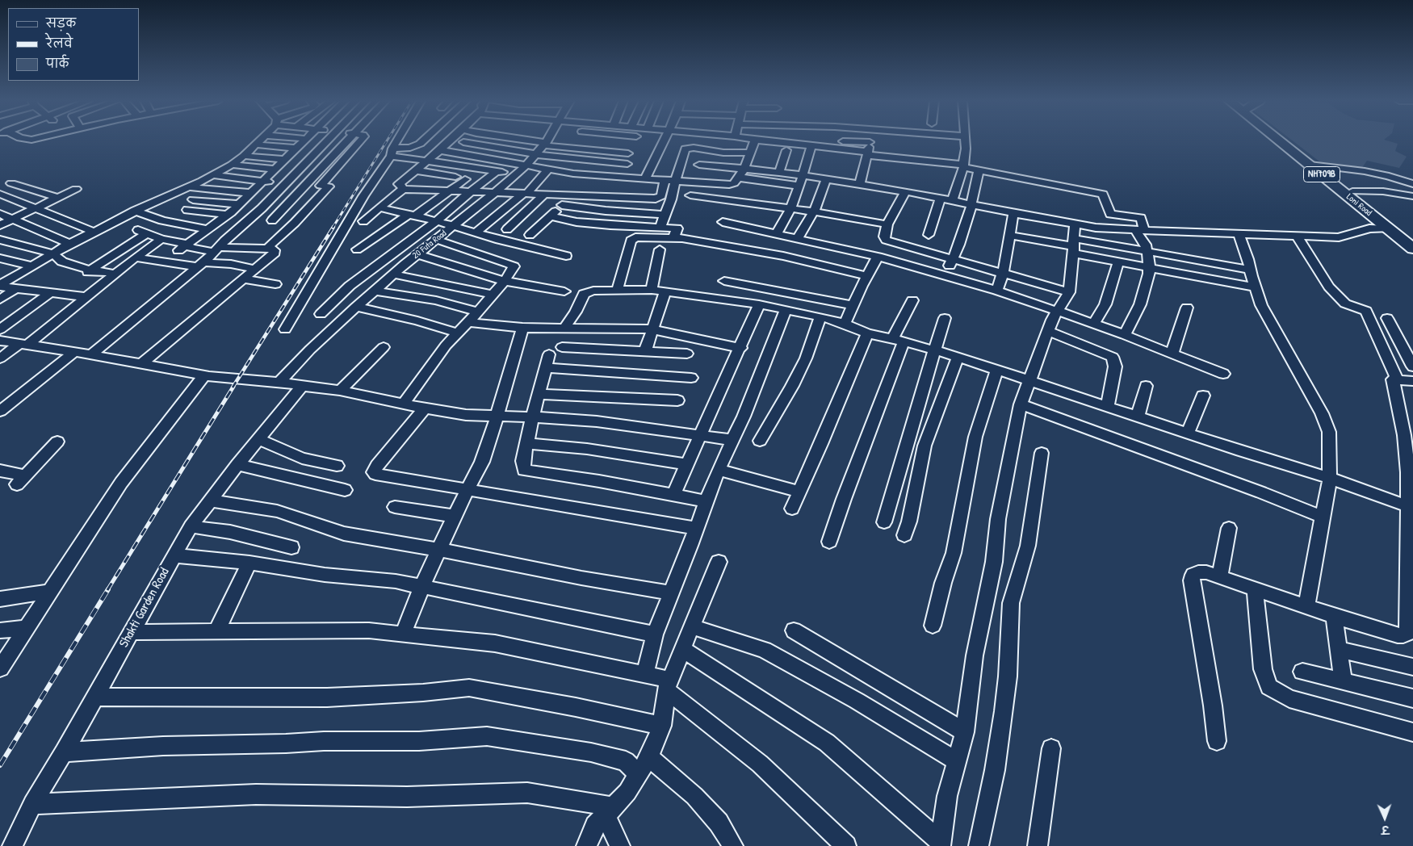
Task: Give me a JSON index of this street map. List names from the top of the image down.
{
  "streets": {
    "highway": ["NH709B", "Loni Road"],
    "street": ["20 Futa Road", "Shakti Garden Road"]
  },
  "legend": ["सड़क", "रेलवे", "पार्क"],
  "north": "bottom"
}
